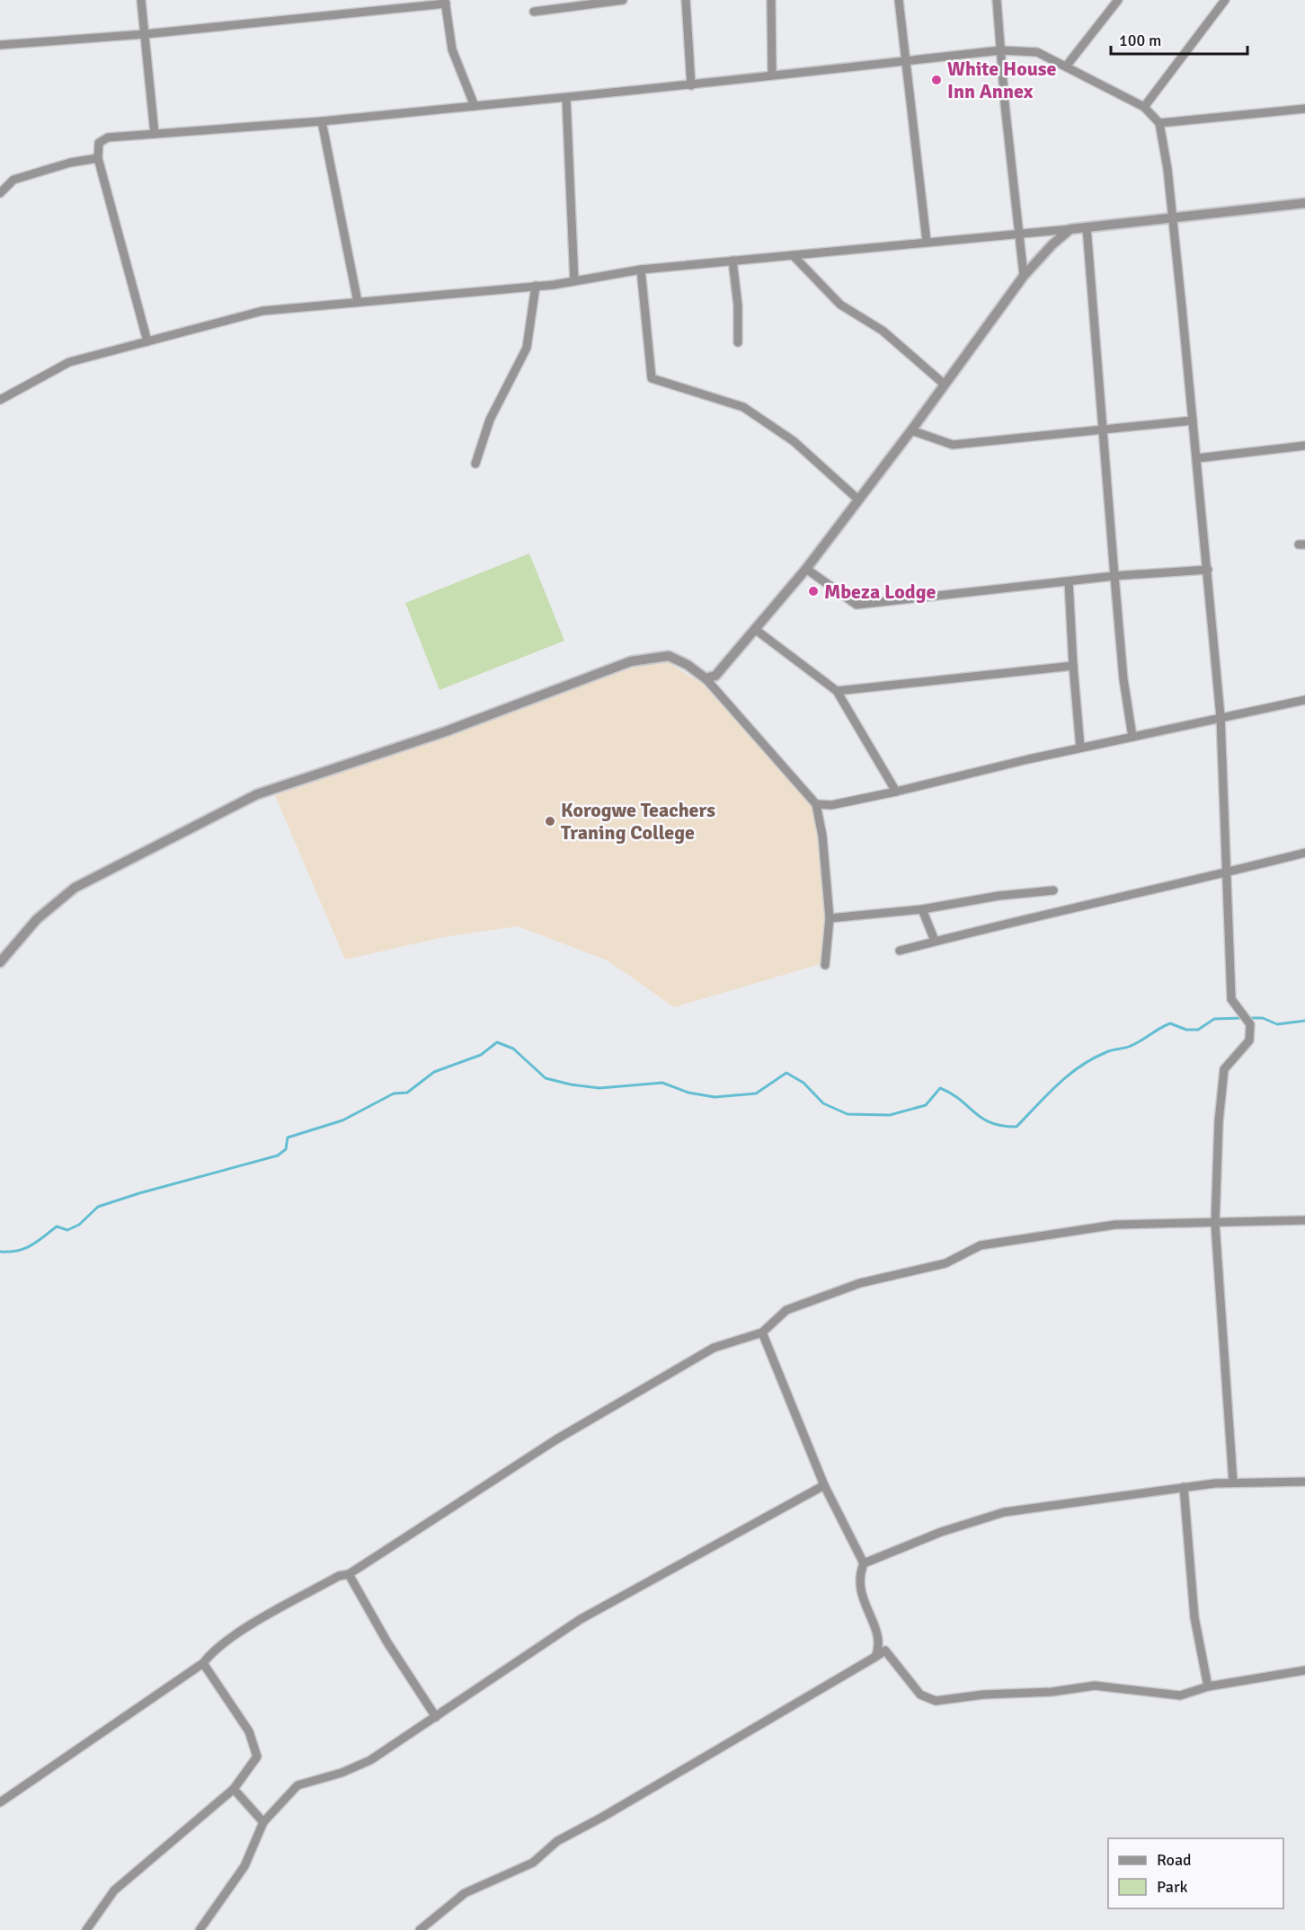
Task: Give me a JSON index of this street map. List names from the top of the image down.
{
  "places": ["White House Inn Annex", "Mbeza Lodge", "Korogwe Teachers Traning College"],
  "legend": ["Road", "Park"],
  "scale_bar": "100 m"
}
